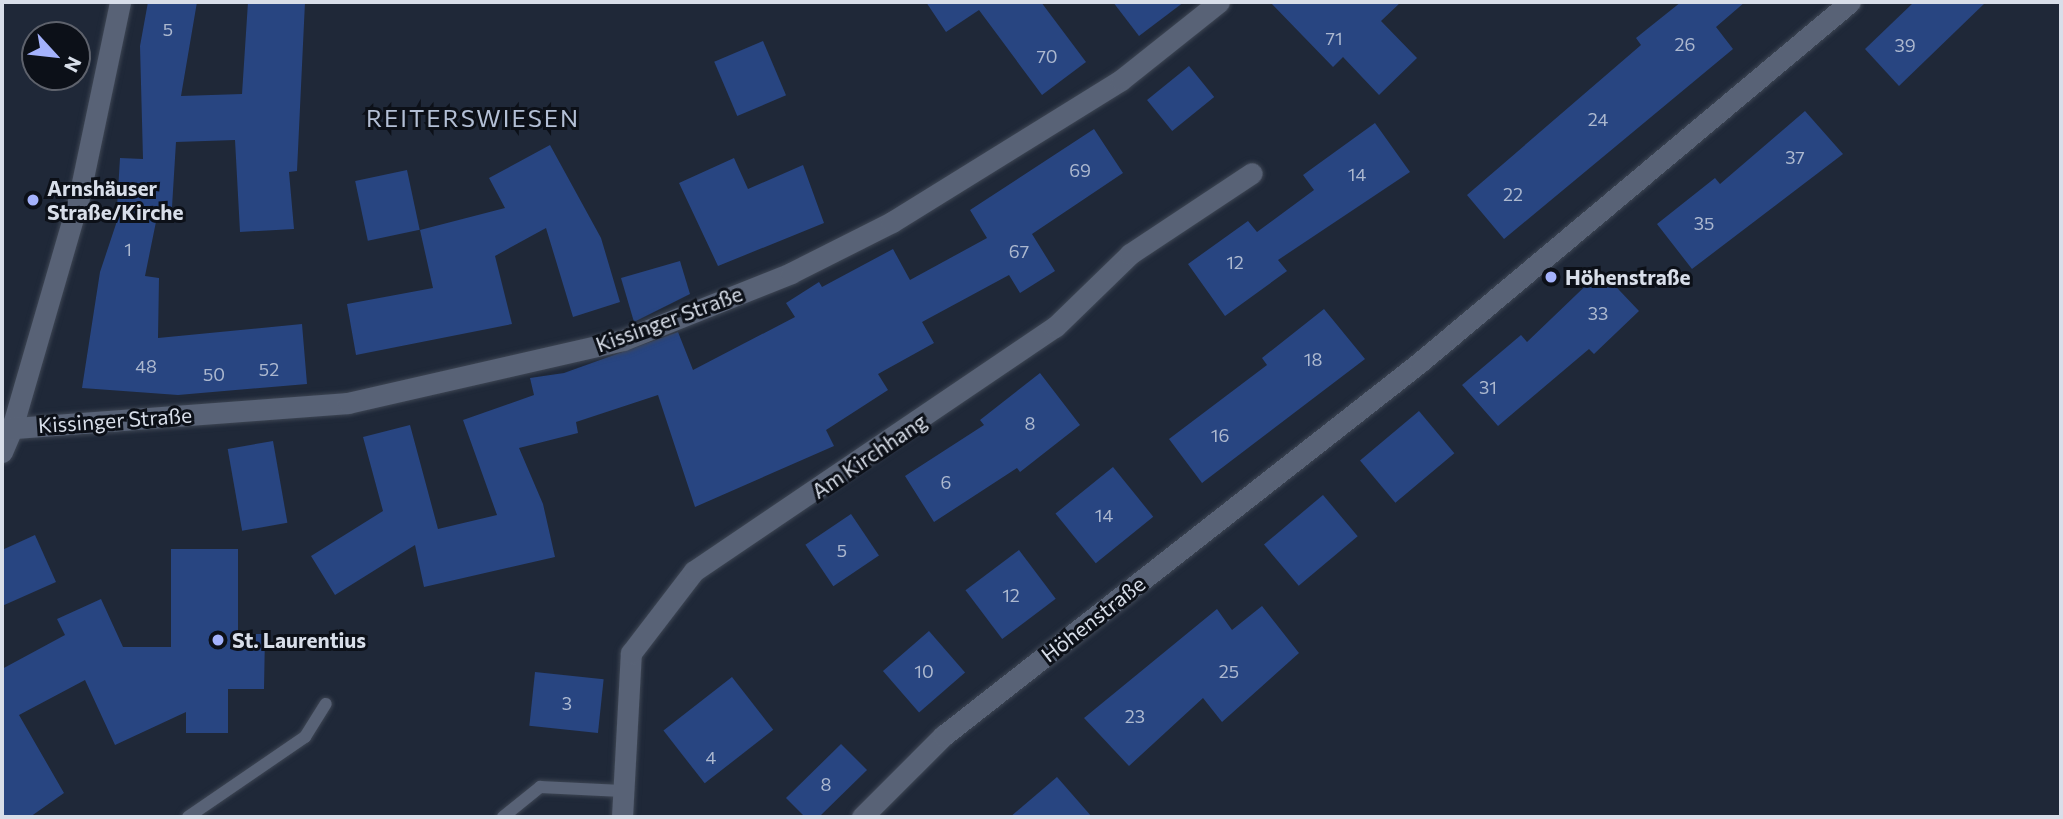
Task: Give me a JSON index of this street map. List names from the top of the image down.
{
  "streets": {
    "street": ["Kissinger Straße", "Am Kirchhang", "Höhenstraße"]
  },
  "districts": ["REITERSWIESEN"],
  "places": ["Arnshäuser Straße/Kirche", "Höhenstraße", "St. Laurentius"],
  "house_numbers": [
    "5",
    "71",
    "26",
    "39",
    "70",
    "24",
    "37",
    "69",
    "14",
    "22",
    "35",
    "1",
    "67",
    "12",
    "33",
    "18",
    "48",
    "52",
    "50",
    "31",
    "8",
    "16",
    "6",
    "14",
    "5",
    "12",
    "10",
    "25",
    "3",
    "23",
    "4",
    "8"
  ],
  "north": "bottom right"
}
